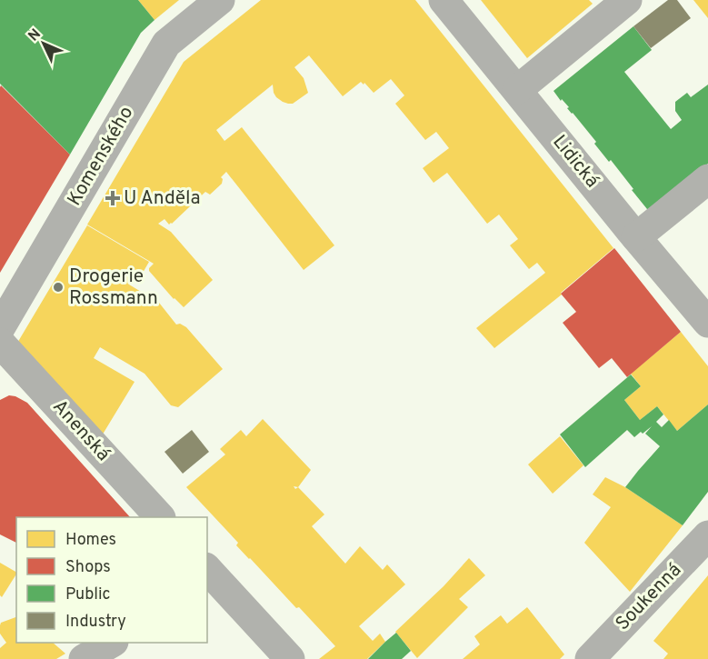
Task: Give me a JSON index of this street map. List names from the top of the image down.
{
  "streets": {
    "street": [
      "Komenského",
      "Lidická",
      "Anenská",
      "Soukenná"
    ]
  },
  "places": {
    "health": ["U Anděla"],
    "other": ["Drogerie Rossmann"]
  },
  "legend": [
    "Homes",
    "Shops",
    "Public",
    "Industry"
  ],
  "north": "top left"
}
